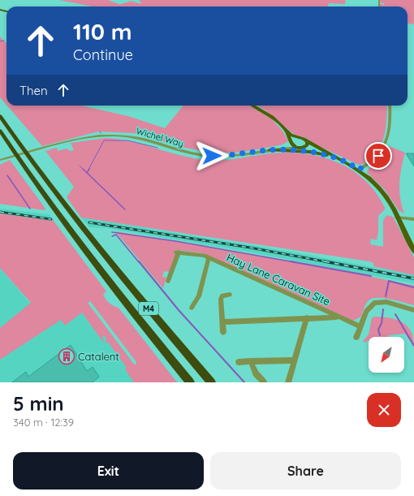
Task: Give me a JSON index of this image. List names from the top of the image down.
{
  "streets": {
    "highway": ["M4"],
    "street": ["Wichel Way", "Hay Lane Caravan Site"]
  },
  "places": {
    "building": ["Catalent"]
  },
  "north": "bottom left",
  "page": {
    "turn": ["110 m", "Continue"],
    "then": "Then",
    "heading": ["5 min", "340 m · 12:39"],
    "buttons": ["Exit", "Share"]
  }
}
